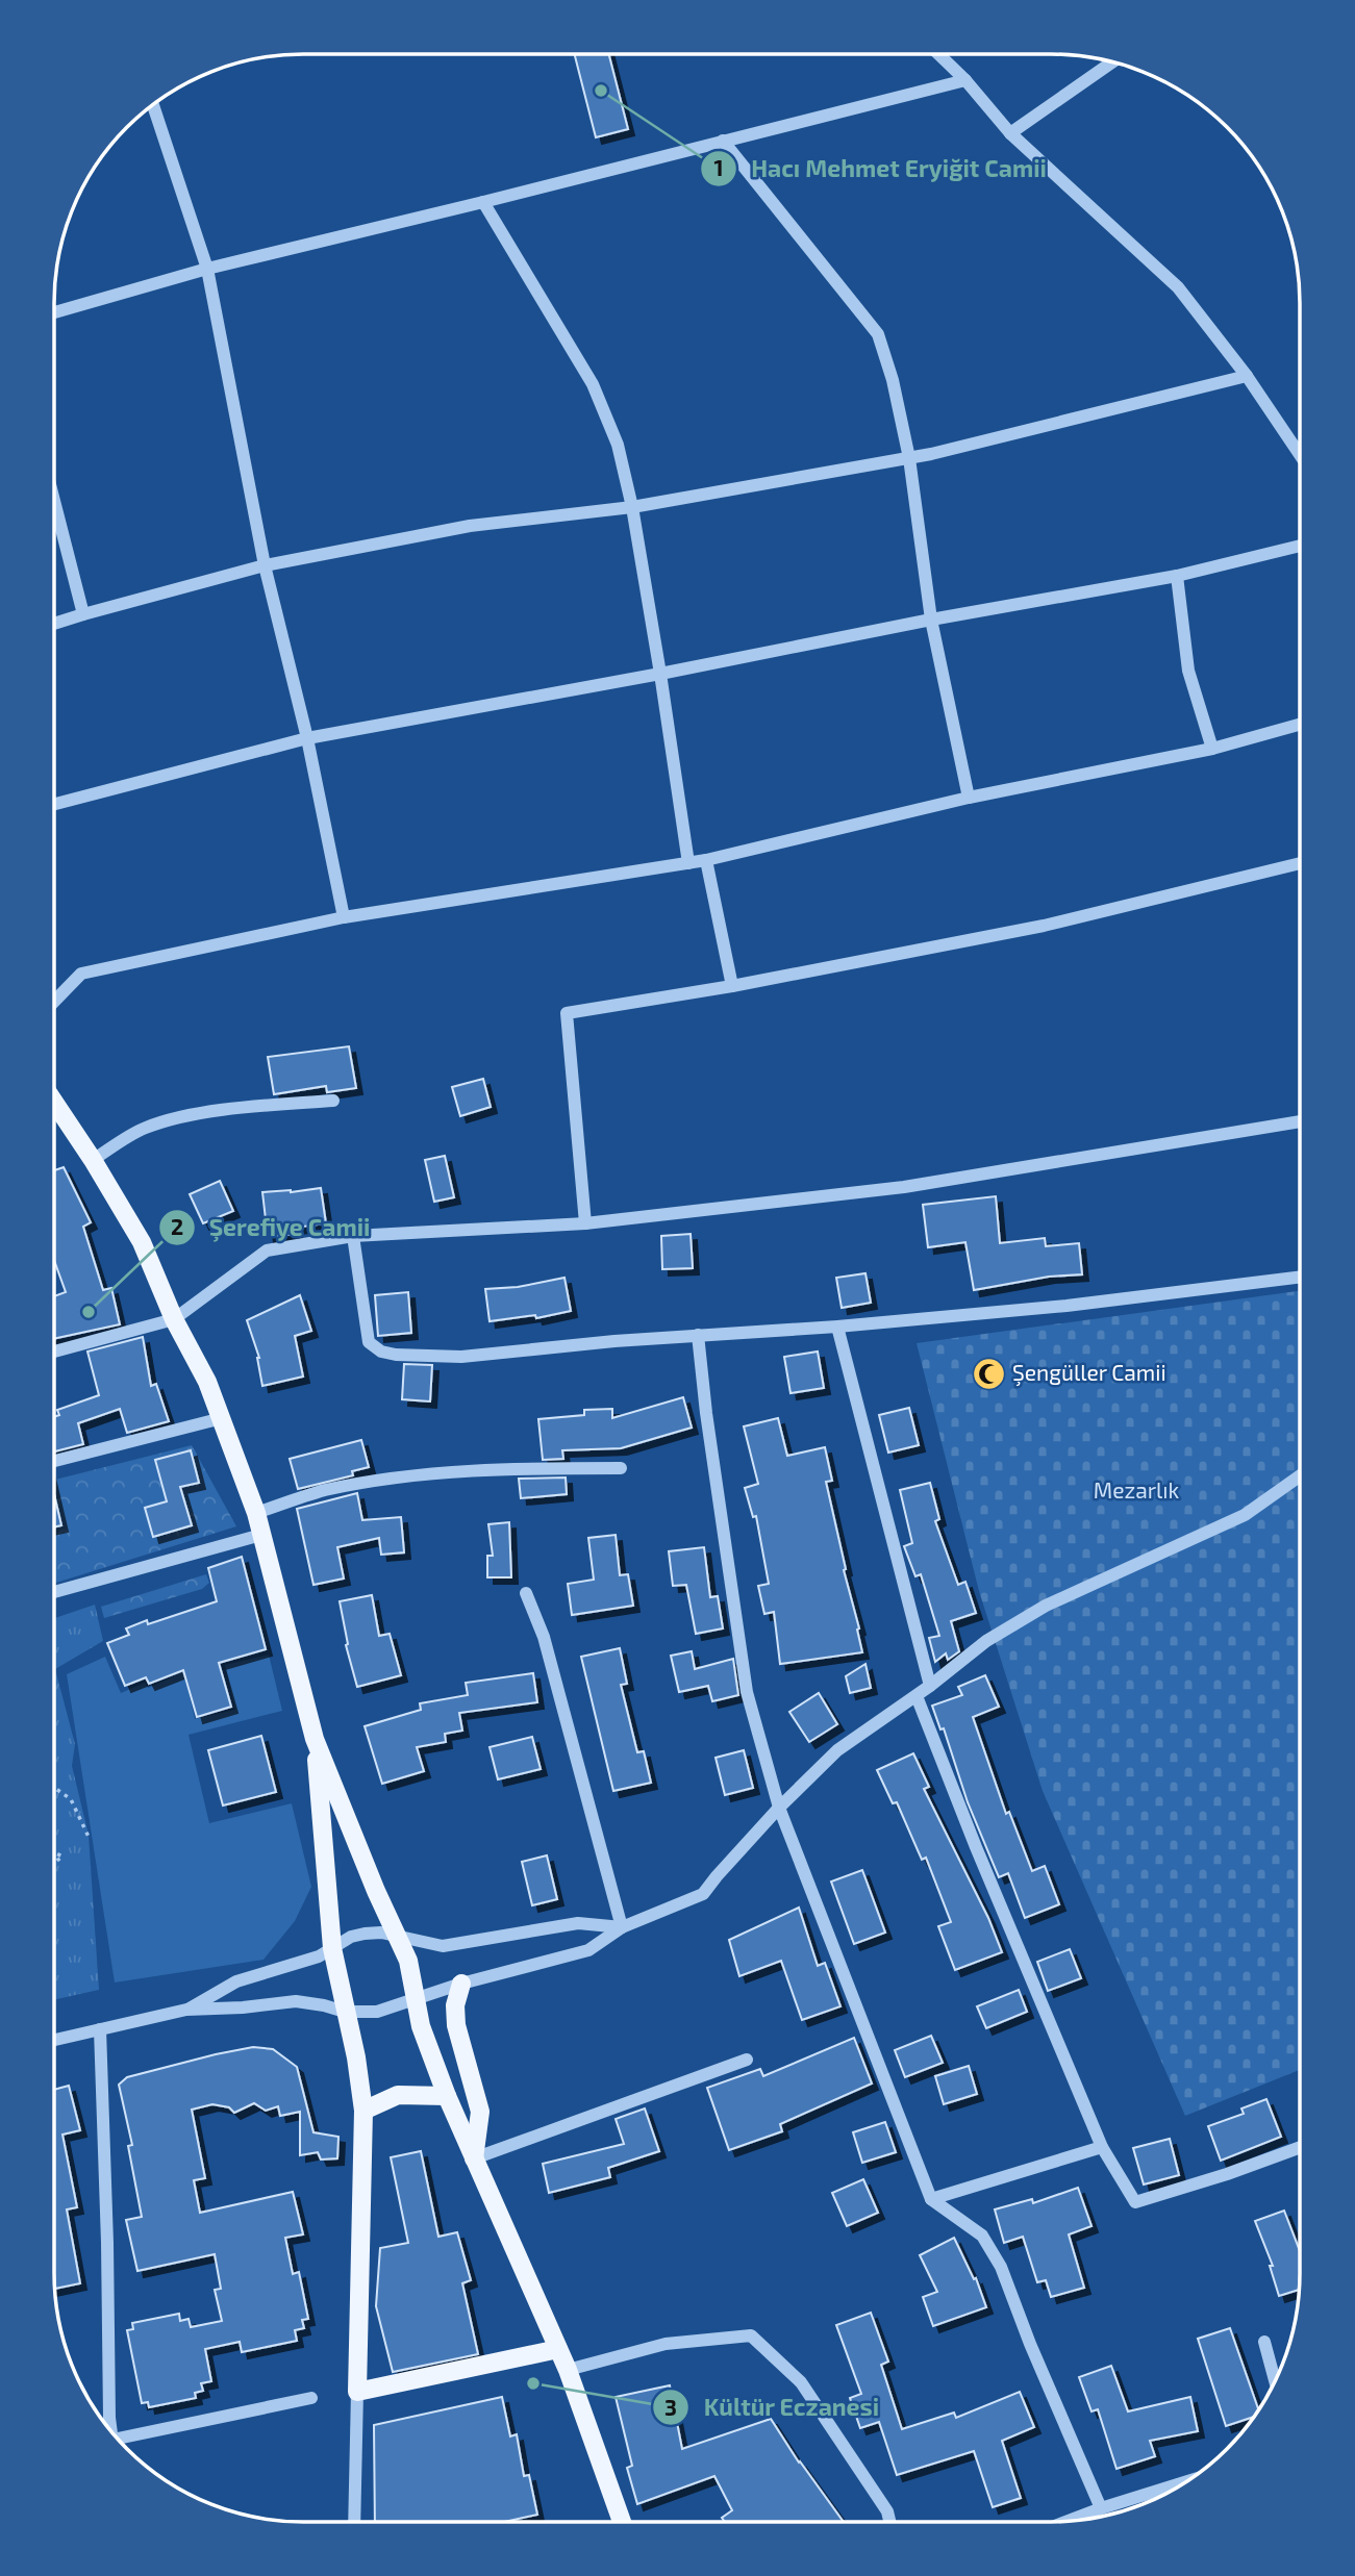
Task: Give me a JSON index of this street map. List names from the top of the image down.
{
  "parks": ["Mezarlık"],
  "places": {
    "other": ["Hacı Mehmet Eryiğit Camii", "Şerefiye Camii", "Kültür Eczanesi"],
    "mosque": ["Şengüller Camii"]
  }
}
